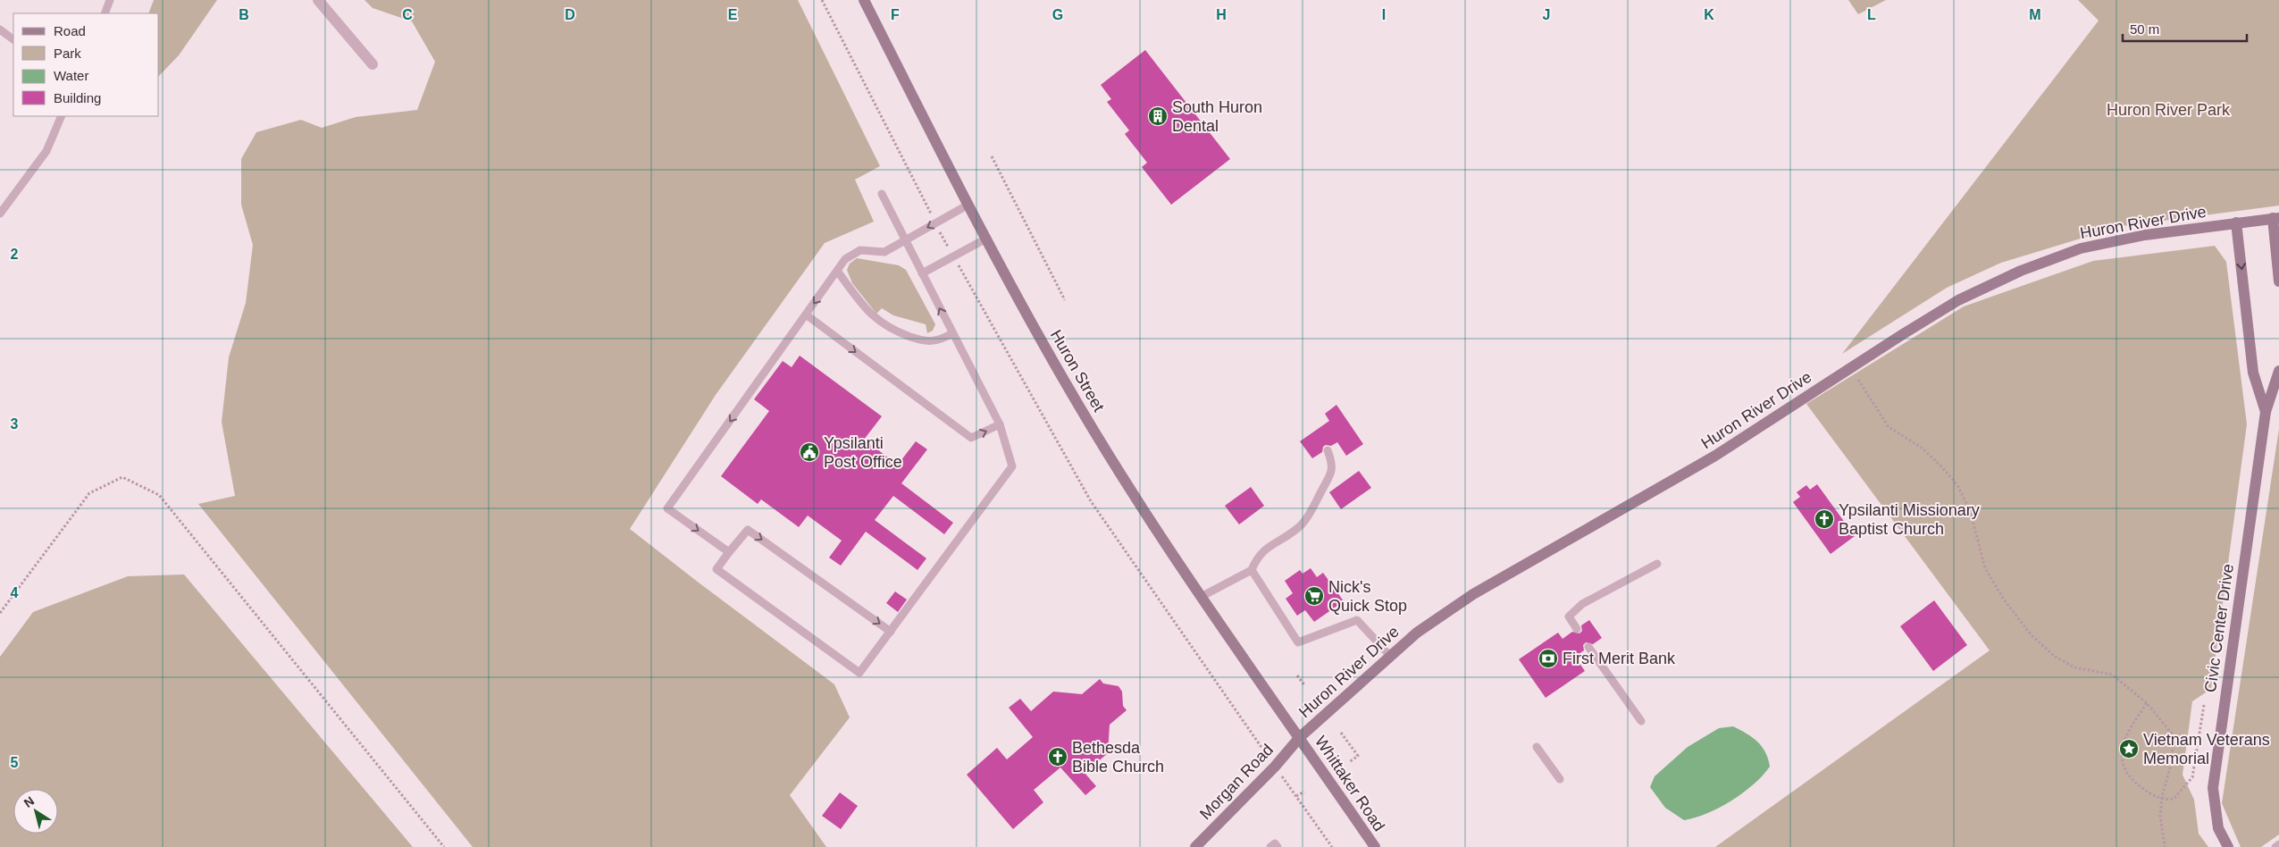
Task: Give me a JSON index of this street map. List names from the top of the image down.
{
  "streets": {
    "main road": [
      "Huron River Drive",
      "Huron Street",
      "Civic Center Drive",
      "Morgan Road",
      "Whittaker Road"
    ]
  },
  "crossings": [
    ["Huron River Drive", "Huron Street"],
    ["Huron River Drive", "Civic Center Drive"],
    ["Huron River Drive", "Morgan Road"],
    ["Huron River Drive", "Whittaker Road"],
    ["Huron Street", "Morgan Road"],
    ["Huron Street", "Whittaker Road"],
    ["Morgan Road", "Whittaker Road"]
  ],
  "parks": ["Huron River Park"],
  "places": {
    "building": ["South Huron Dental"],
    "public building": ["Ypsilanti Post Office"],
    "church": ["Ypsilanti Missionary Baptist Church", "Bethesda Bible Church"],
    "supermarket": ["Nick's Quick Stop"],
    "bank": ["First Merit Bank"],
    "place": ["Vietnam Veterans Memorial"]
  },
  "legend": [
    "Road",
    "Park",
    "Water",
    "Building"
  ],
  "scale_bar": "50 m",
  "north": "top left",
  "grid": {
    "columns": [
      "B",
      "C",
      "D",
      "E",
      "F",
      "G",
      "H",
      "I",
      "J",
      "K",
      "L",
      "M"
    ],
    "rows": [
      "2",
      "3",
      "4",
      "5"
    ]
  }
}
